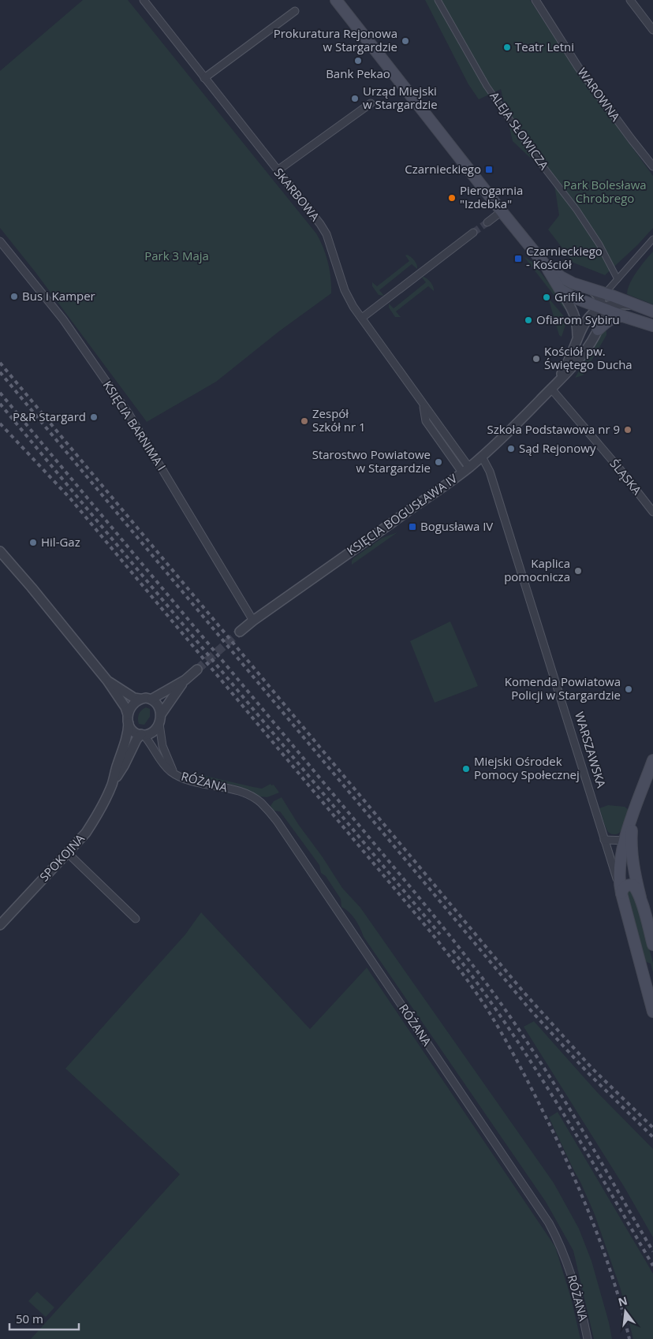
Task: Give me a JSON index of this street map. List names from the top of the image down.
{
  "streets": {
    "main road": ["WARSZAWSKA"],
    "street": [
      "WAROWNA",
      "ALEJA SŁOWICZA",
      "SKARBOWA",
      "KSIĘCIA BARNIMA I",
      "ŚLĄSKA",
      "KSIĘCIA BOGUSŁAWA IV",
      "RÓŻANA",
      "SPOKOJNA"
    ]
  },
  "crossings": [
    ["SKARBOWA", "KSIĘCIA BOGUSŁAWA IV"],
    ["KSIĘCIA BARNIMA I", "KSIĘCIA BOGUSŁAWA IV"],
    ["ŚLĄSKA", "KSIĘCIA BOGUSŁAWA IV"],
    ["KSIĘCIA BOGUSŁAWA IV", "WARSZAWSKA"],
    ["RÓŻANA", "SPOKOJNA"]
  ],
  "parks": ["Park Bolesława Chrobrego", "Park 3 Maja"],
  "places": {
    "other": [
      "Prokuratura Rejonowa w Stargardzie",
      "Teatr Letni",
      "Bank Pekao",
      "Urząd Miejski w Stargardzie",
      "Pierogarnia \"Izdebka\"",
      "Bus i Kamper",
      "Grifik",
      "Ofiarom Sybiru",
      "Kościół pw. Świętego Ducha",
      "P&R Stargard",
      "Zespół Szkół nr 1",
      "Szkoła Podstawowa nr 9",
      "Sąd Rejonowy",
      "Starostwo Powiatowe w Stargardzie",
      "Hil-Gaz",
      "Kaplica pomocnicza",
      "Komenda Powiatowa Policji w Stargardzie",
      "Miejski Ośrodek Pomocy Społecznej"
    ],
    "transit": ["Czarnieckiego", "Czarnieckiego - Kościół", "Bogusława IV"]
  },
  "scale_bar": "50 m",
  "north": "top"
}
